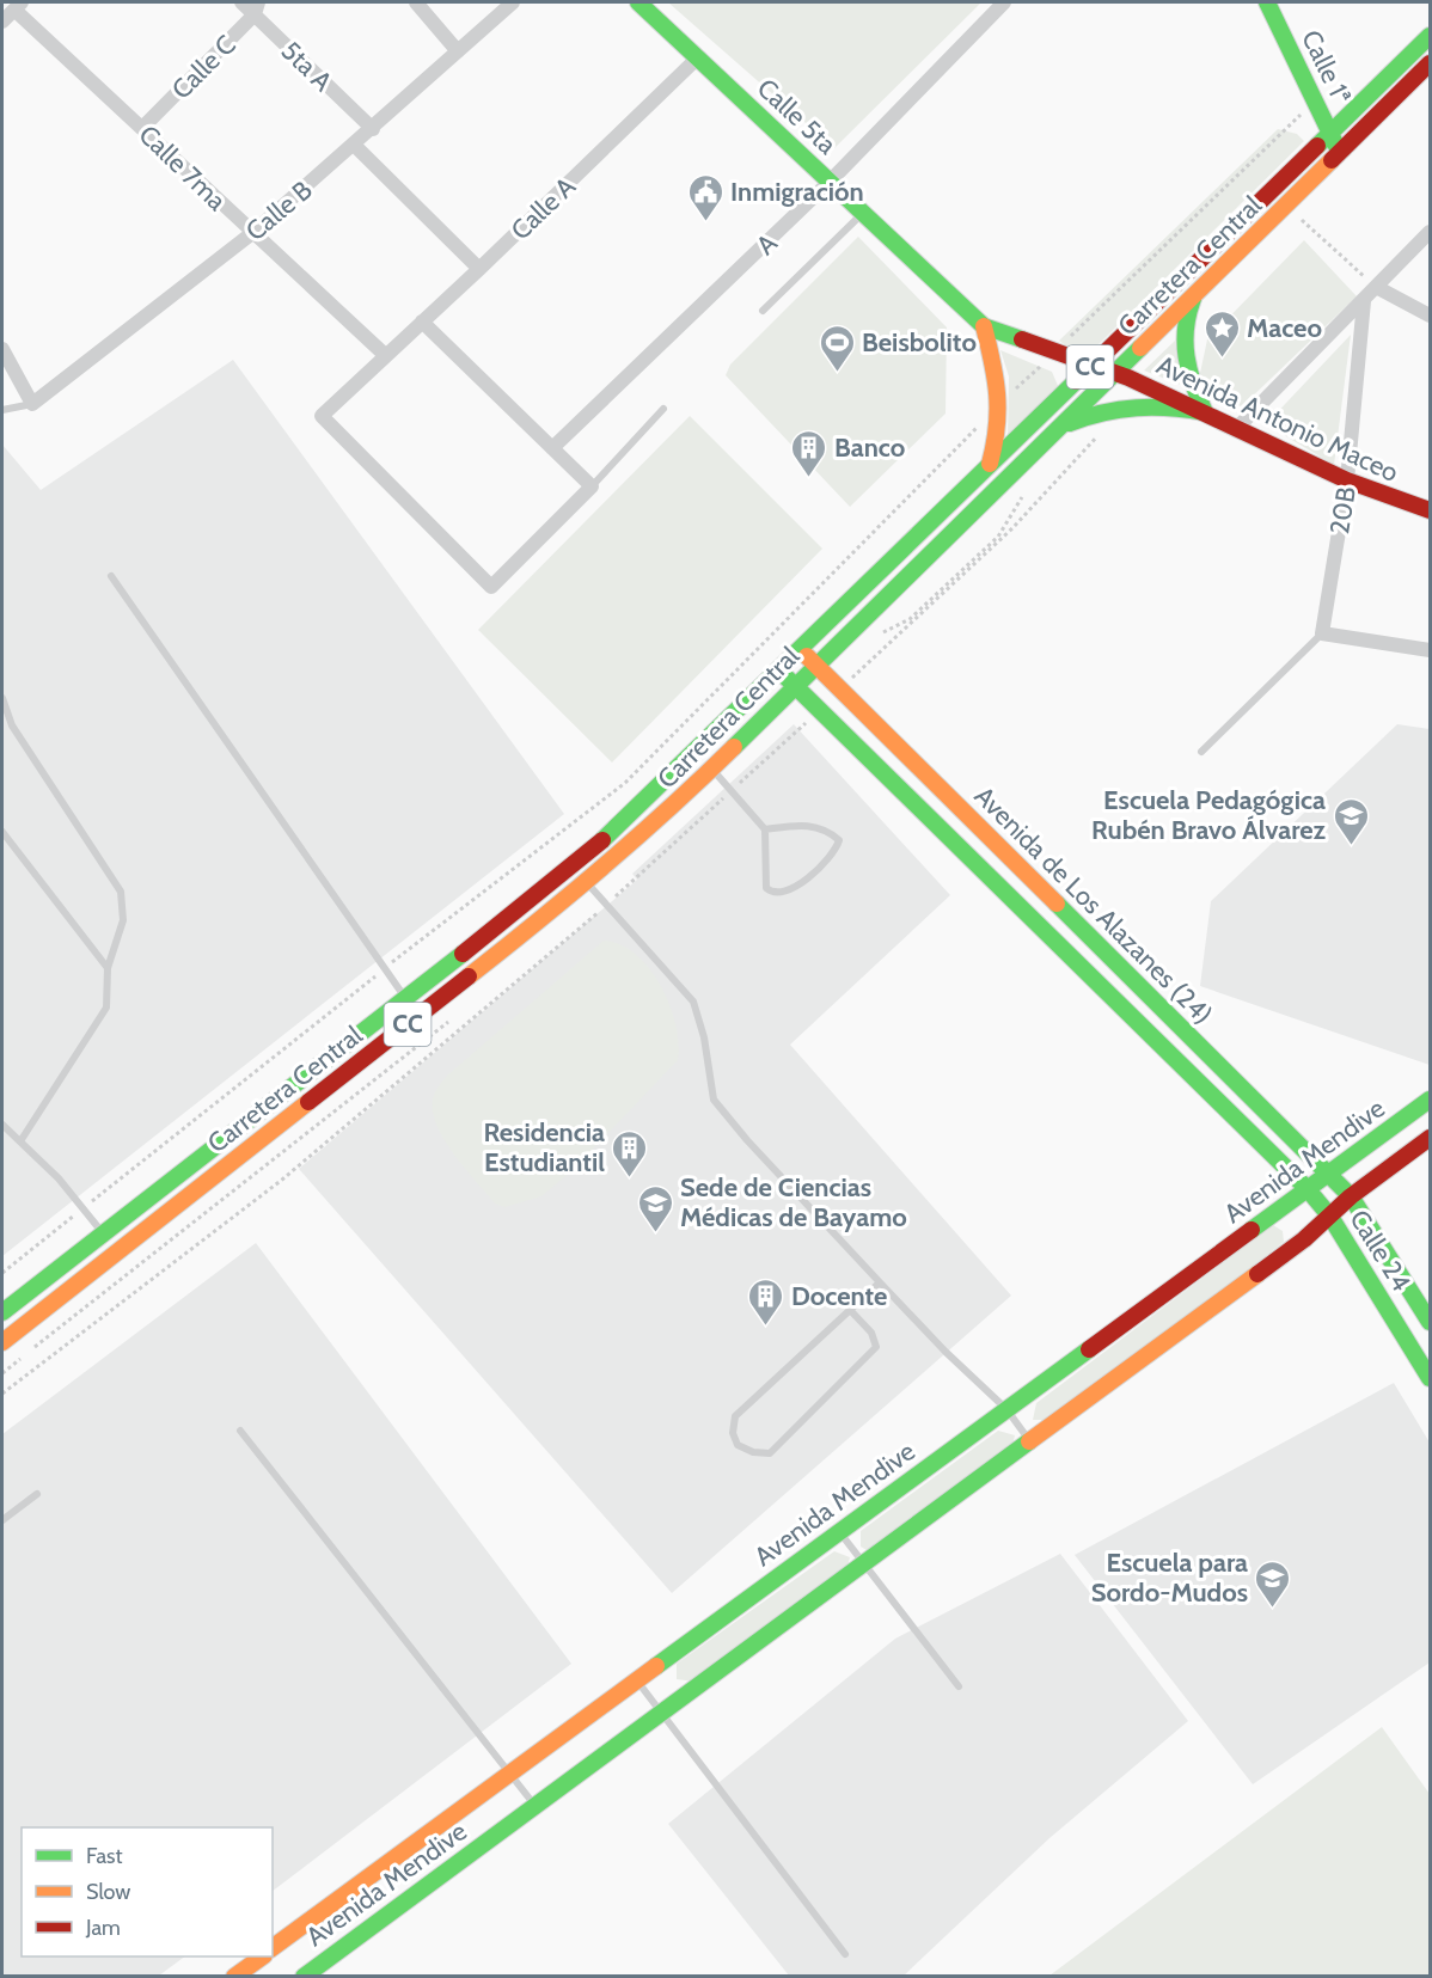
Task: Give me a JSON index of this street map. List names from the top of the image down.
{
  "streets": {
    "main road": [
      "Calle 1ª",
      "Calle 5ta",
      "Carretera Central",
      "CC",
      "Avenida Antonio Maceo",
      "Avenida de Los Alazanes (24)",
      "Avenida Mendive",
      "Calle 24"
    ],
    "street": [
      "5ta A",
      "Calle C",
      "Calle 7ma",
      "Calle A",
      "Calle B",
      "A",
      "20B"
    ]
  },
  "crossings": [
    ["5ta A", "Calle C"],
    ["5ta A", "Calle B"],
    ["Calle C", "Calle 7ma"],
    ["Calle 1ª", "Carretera Central"],
    ["Calle 5ta", "Calle A"],
    ["Calle 5ta", "A"],
    ["Calle 5ta", "Avenida Antonio Maceo"],
    ["Calle 7ma", "Calle A"],
    ["Calle 7ma", "Calle B"],
    ["Carretera Central", "Avenida Antonio Maceo"],
    ["Carretera Central", "Avenida de Los Alazanes (24)"],
    ["Avenida Antonio Maceo", "20B"],
    ["Avenida de Los Alazanes (24)", "Avenida Mendive"],
    ["Avenida de Los Alazanes (24)", "Calle 24"],
    ["Avenida Mendive", "Calle 24"]
  ],
  "places": {
    "public building": ["Inmigración"],
    "place": ["Maceo"],
    "sports": ["Beisbolito"],
    "building": ["Banco", "Residencia Estudiantil", "Docente"],
    "school or university": ["Escuela Pedagógica Rubén Bravo Álvarez", "Sede de Ciencias Médicas de Bayamo", "Escuela para Sordo-Mudos"]
  },
  "legend": ["Fast", "Slow", "Jam"]
}
